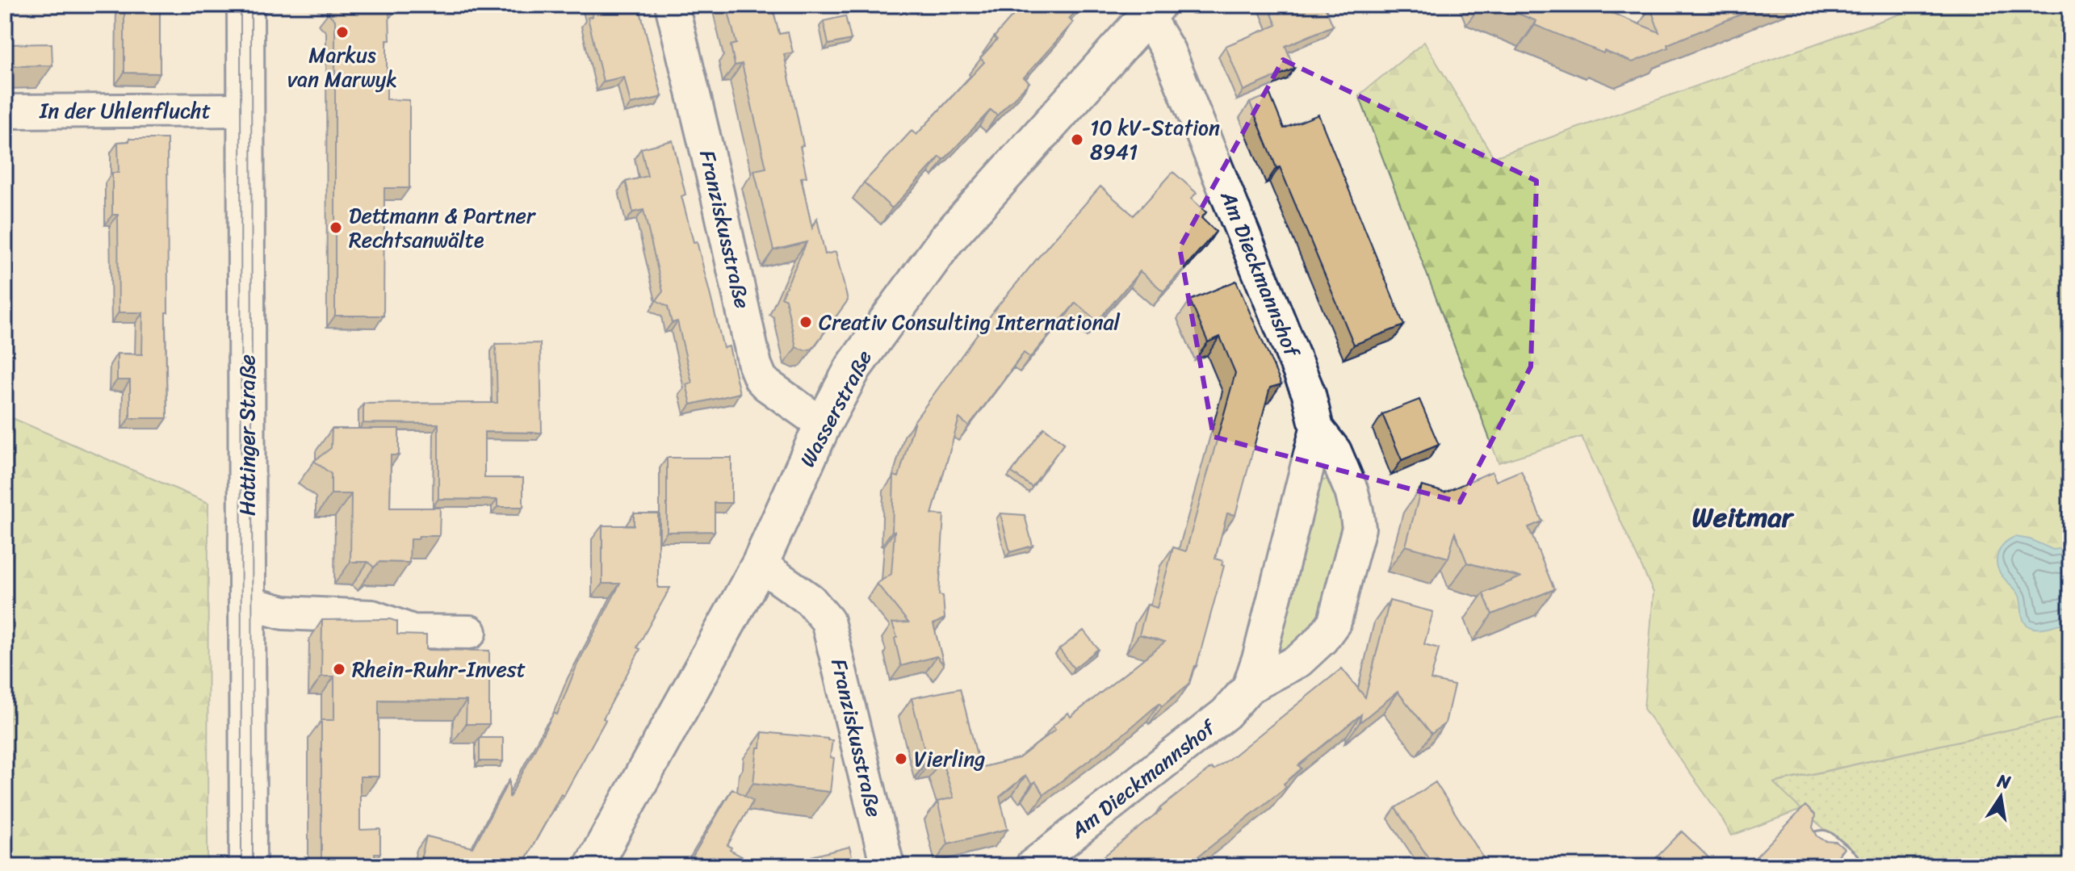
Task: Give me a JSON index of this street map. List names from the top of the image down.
{
  "streets": {
    "main road": ["Wasserstraße", "Hattinger Straße"],
    "street": ["In der Uhlenflucht", "Franziskusstraße", "Am Dieckmannshof"]
  },
  "crossings": [
    ["In der Uhlenflucht", "Hattinger Straße"],
    ["Franziskusstraße", "Wasserstraße"],
    ["Am Dieckmannshof", "Wasserstraße"]
  ],
  "districts": ["Weitmar"],
  "places": [
    "Markus van Marwyk",
    "10 kV-Station 8941",
    "Dettmann & Partner Rechtsanwälte",
    "Creativ Consulting International",
    "Rhein-Ruhr-Invest",
    "Vierling"
  ],
  "north": "top"
}
